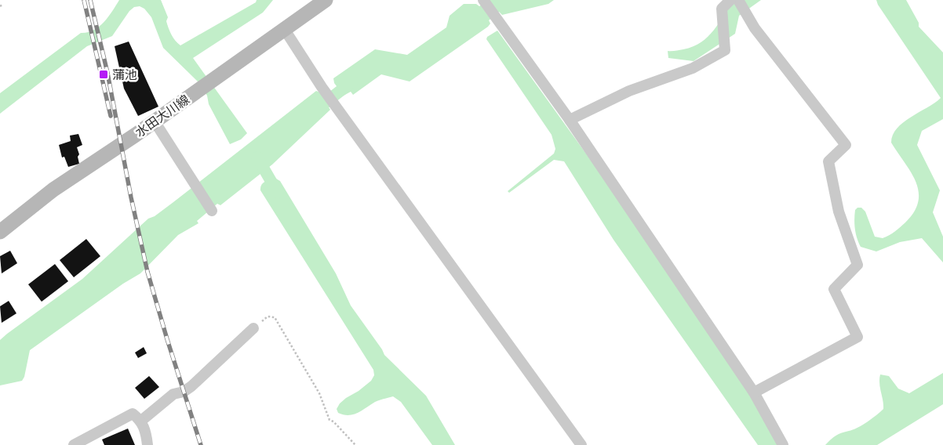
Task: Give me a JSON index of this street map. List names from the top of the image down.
{
  "streets": {
    "main road": ["水田大川線"]
  },
  "places": {
    "transit": ["蒲池"]
  }
}
